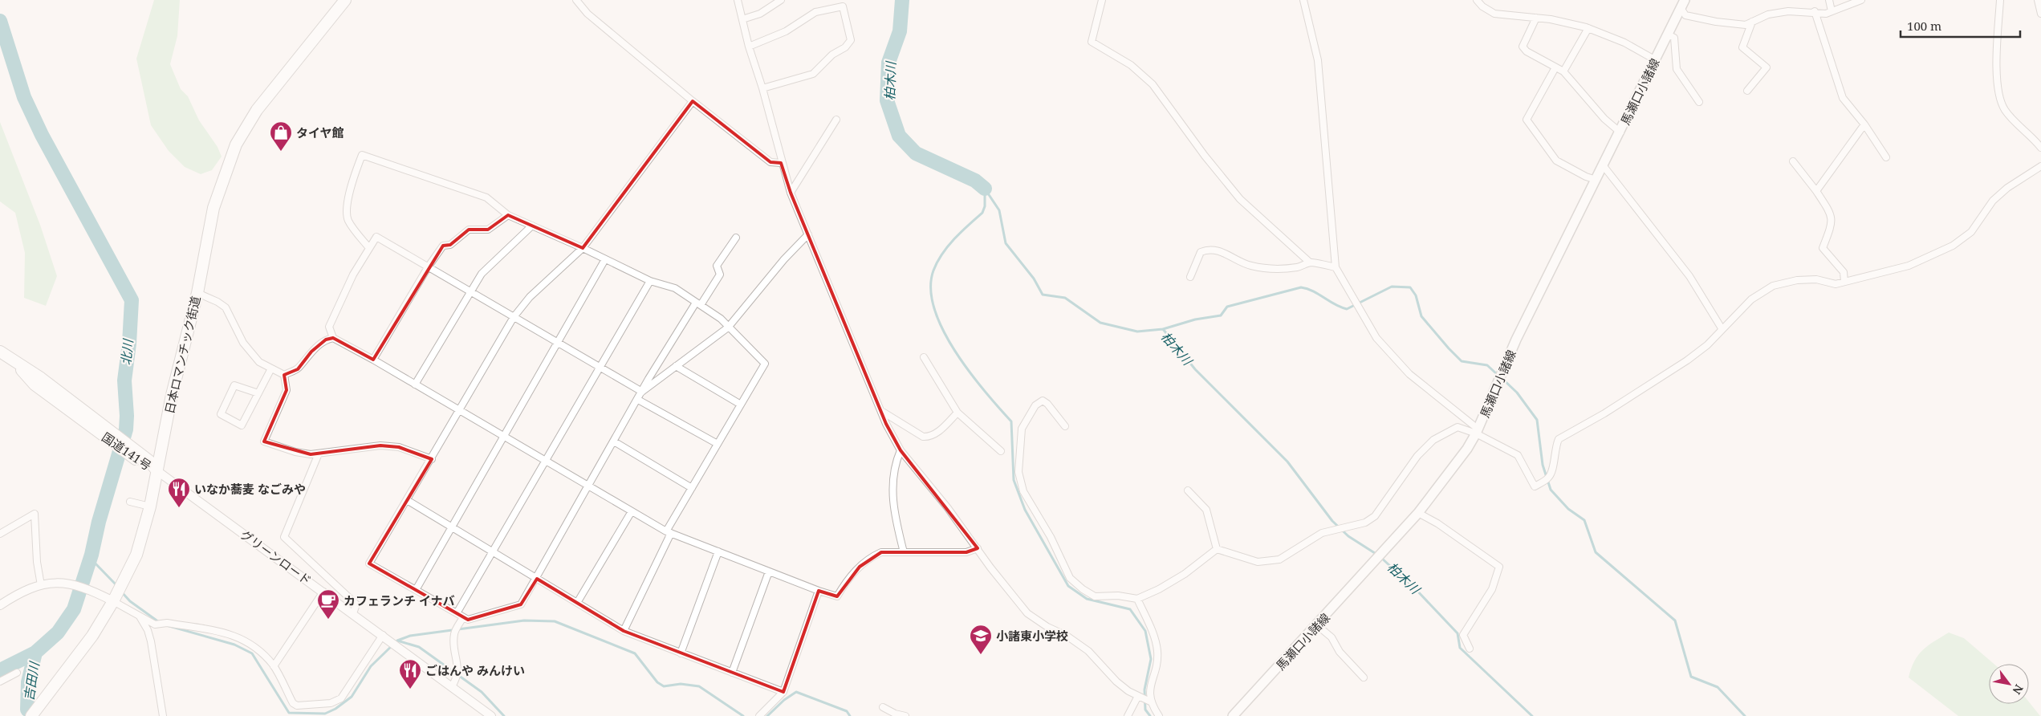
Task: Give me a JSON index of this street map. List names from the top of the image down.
{
  "streets": {
    "highway": ["日本ロマンチック街道", "国道141号"],
    "main road": ["馬瀬口小諸線"],
    "street": ["グリーンロード"]
  },
  "crossings": [
    ["日本ロマンチック街道", "国道141号"],
    ["日本ロマンチック街道", "グリーンロード"],
    ["国道141号", "グリーンロード"]
  ],
  "water": ["柏木川", "北川", "吉田川"],
  "places": {
    "shop": ["タイヤ館"],
    "restaurant": ["いなか蕎麦 なごみや", "ごはんや みんけい"],
    "cafe": ["カフェランチ イナバ"],
    "school or university": ["小諸東小学校"]
  },
  "scale_bar": "100 m",
  "north": "bottom right"
}
